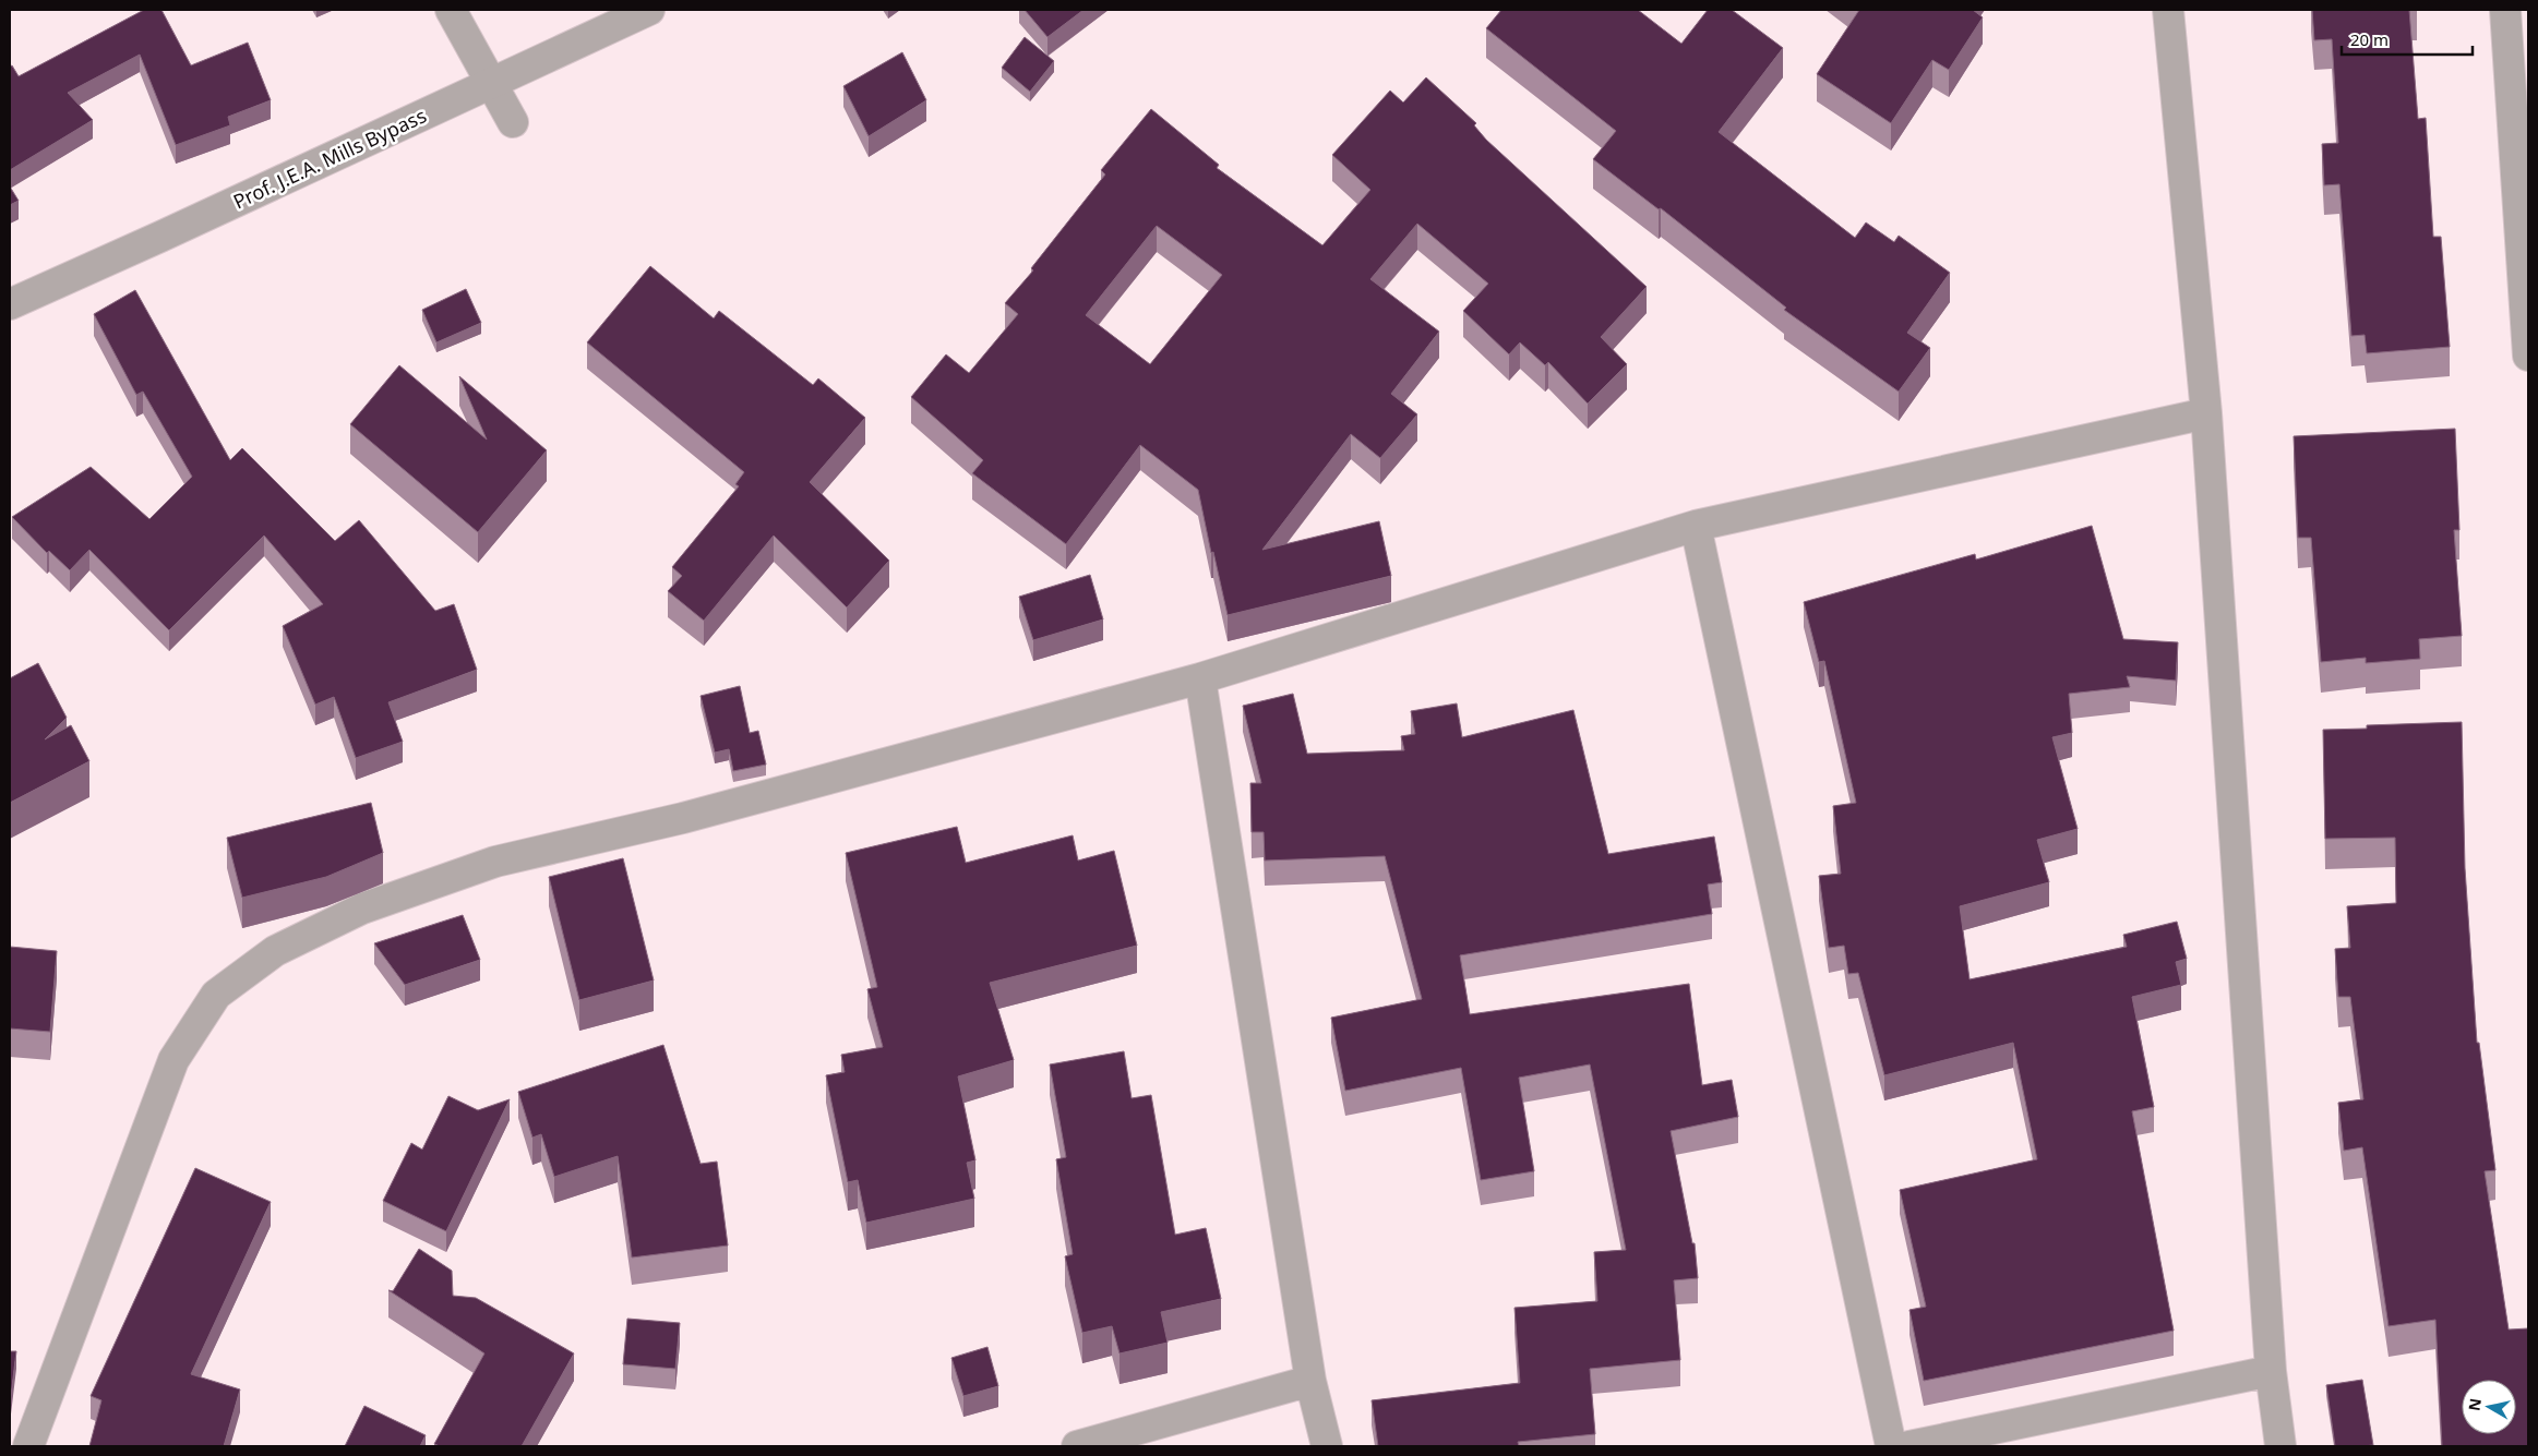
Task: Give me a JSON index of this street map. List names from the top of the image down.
{
  "streets": {
    "street": ["Prof. J.E.A. Mills Bypass"]
  },
  "scale_bar": "20 m",
  "north": "left"
}
